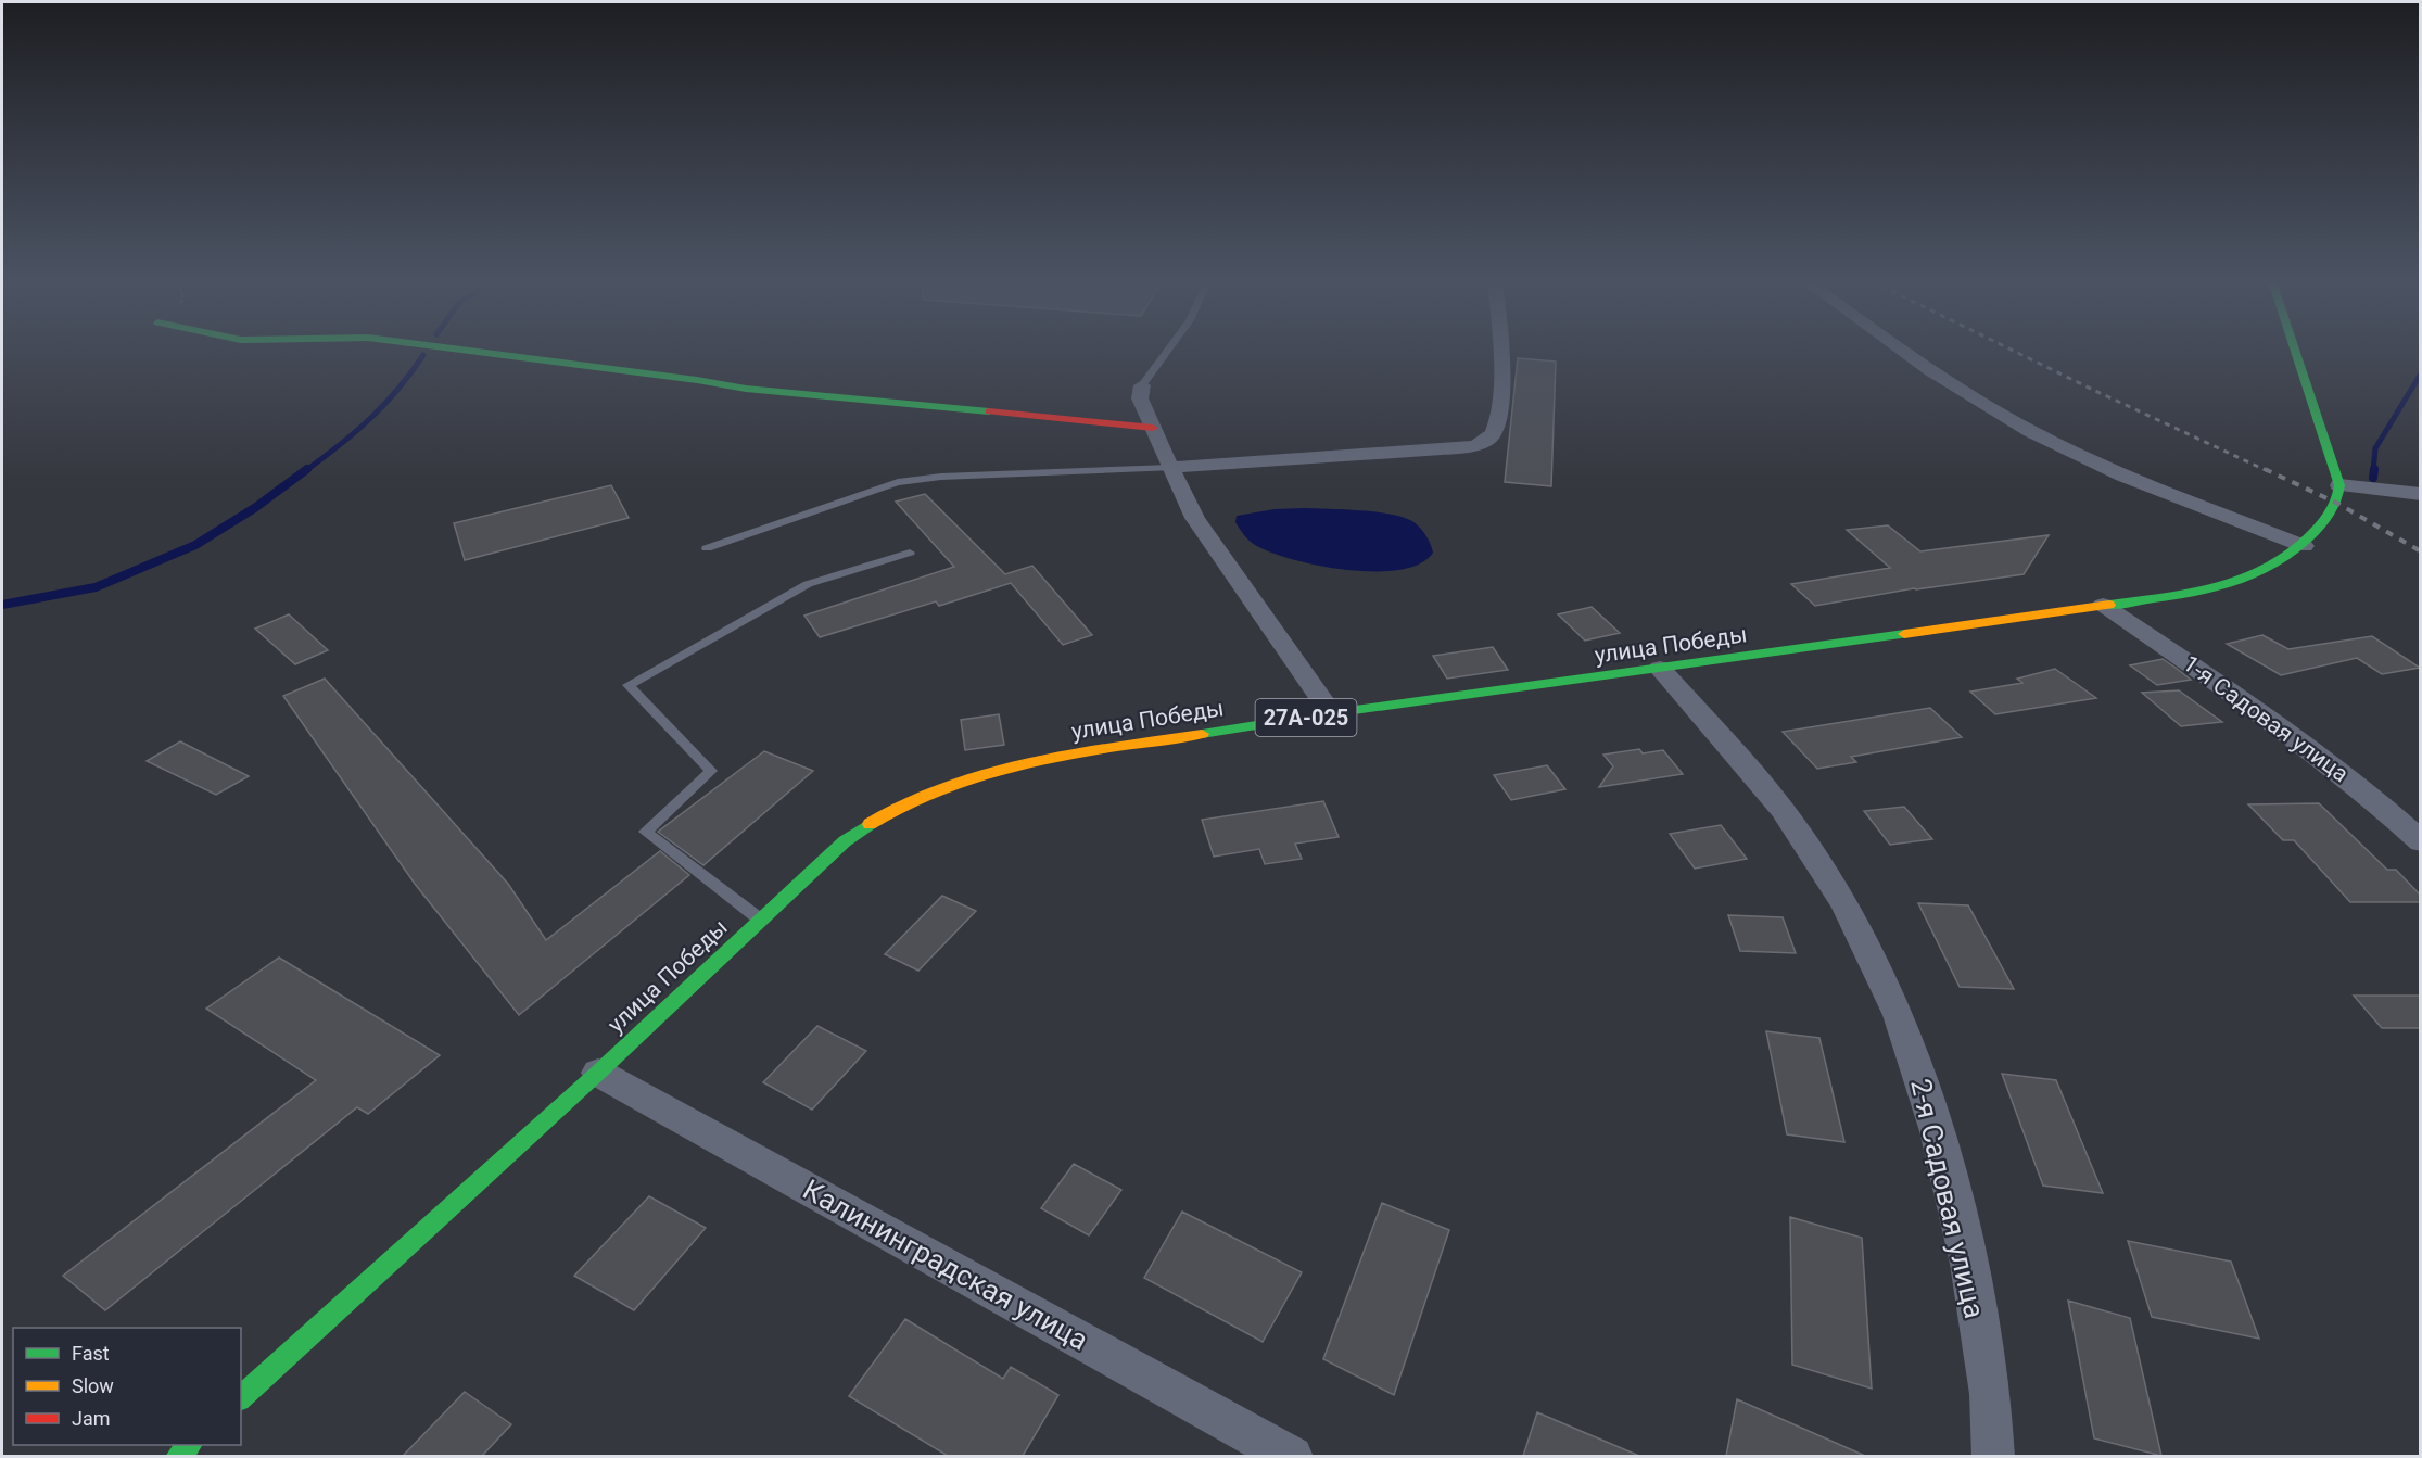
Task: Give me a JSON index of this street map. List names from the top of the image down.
{
  "streets": {
    "main road": ["улица Победы", "27А-025"],
    "street": ["1-я Садовая улица", "2-я Садовая улица", "Калининградская улица"]
  },
  "crossings": [
    ["улица Победы", "1-я Садовая улица"],
    ["улица Победы", "2-я Садовая улица"],
    ["улица Победы", "Калининградская улица"]
  ],
  "legend": ["Fast", "Slow", "Jam"]
}
